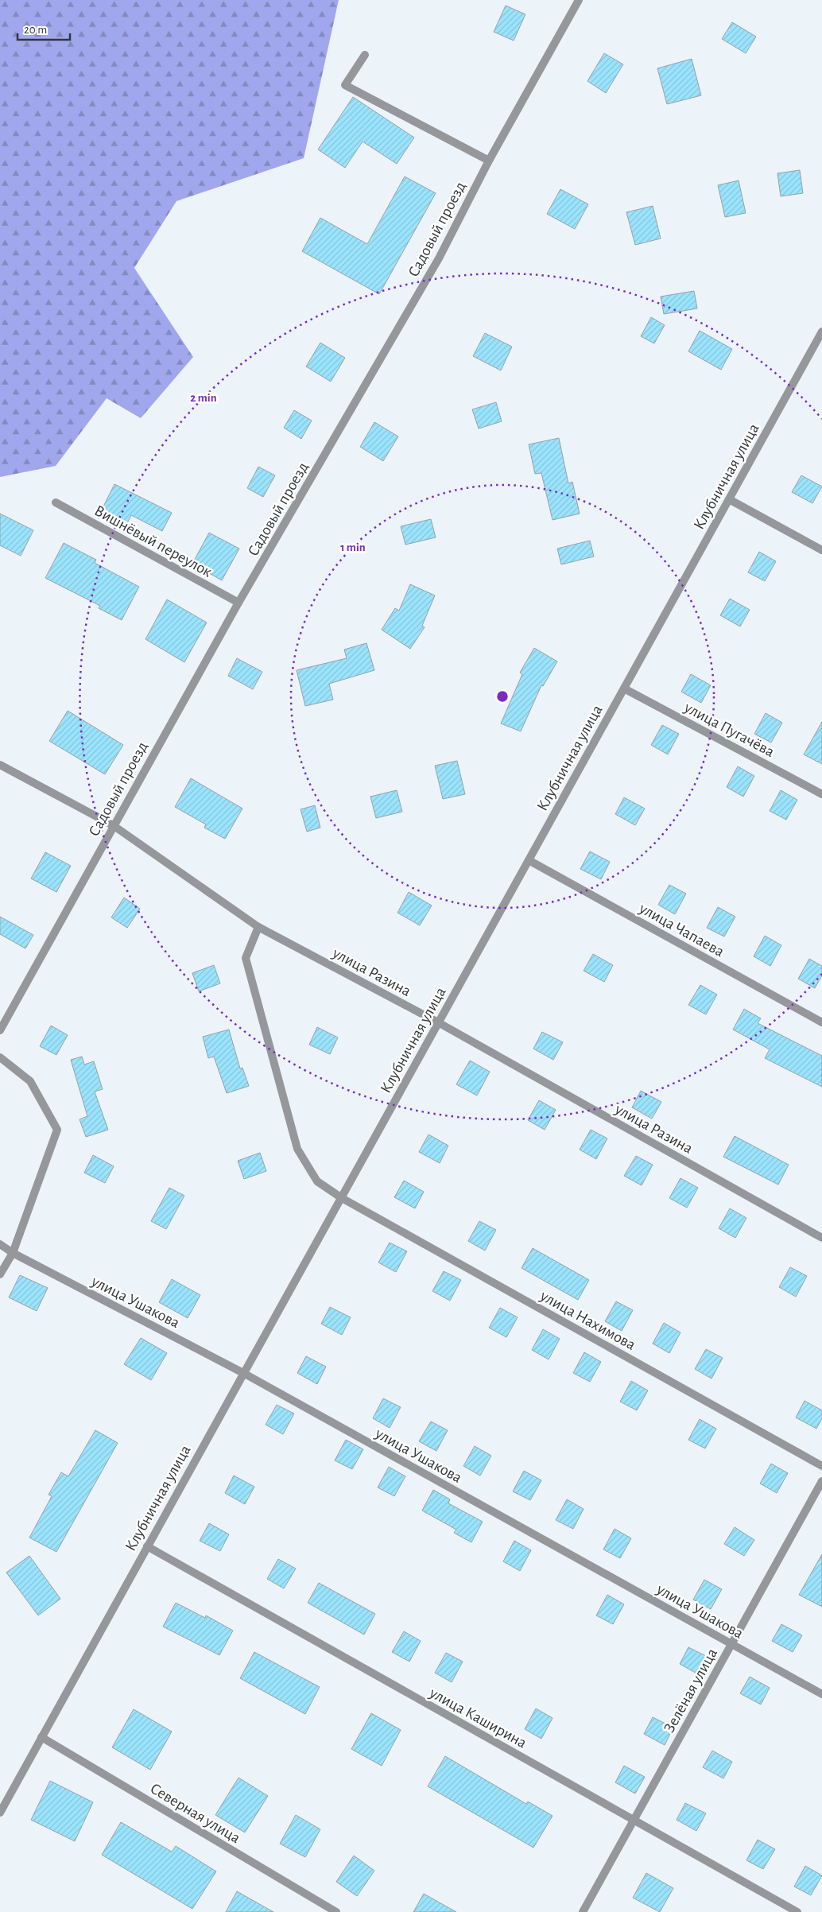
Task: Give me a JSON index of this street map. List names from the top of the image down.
{
  "streets": {
    "street": [
      "Садовый проезд",
      "Клубничная улица",
      "Вишнёвый переулок",
      "улица Пугачёва",
      "улица Чапаева",
      "улица Разина",
      "улица Ушакова",
      "улица Нахимова",
      "Зелёная улица",
      "улица Каширина",
      "Северная улица"
    ]
  },
  "crossings": [
    ["Садовый проезд", "Вишнёвый переулок"],
    ["Садовый проезд", "улица Разина"],
    ["Клубничная улица", "улица Пугачёва"],
    ["Клубничная улица", "улица Чапаева"],
    ["Клубничная улица", "улица Разина"],
    ["Клубничная улица", "улица Ушакова"],
    ["Клубничная улица", "улица Нахимова"],
    ["Клубничная улица", "улица Каширина"],
    ["Клубничная улица", "Северная улица"],
    ["улица Ушакова", "Зелёная улица"],
    ["Зелёная улица", "улица Каширина"]
  ],
  "scale_bar": "20 m",
  "rings": ["2 min", "1 min"]
}
